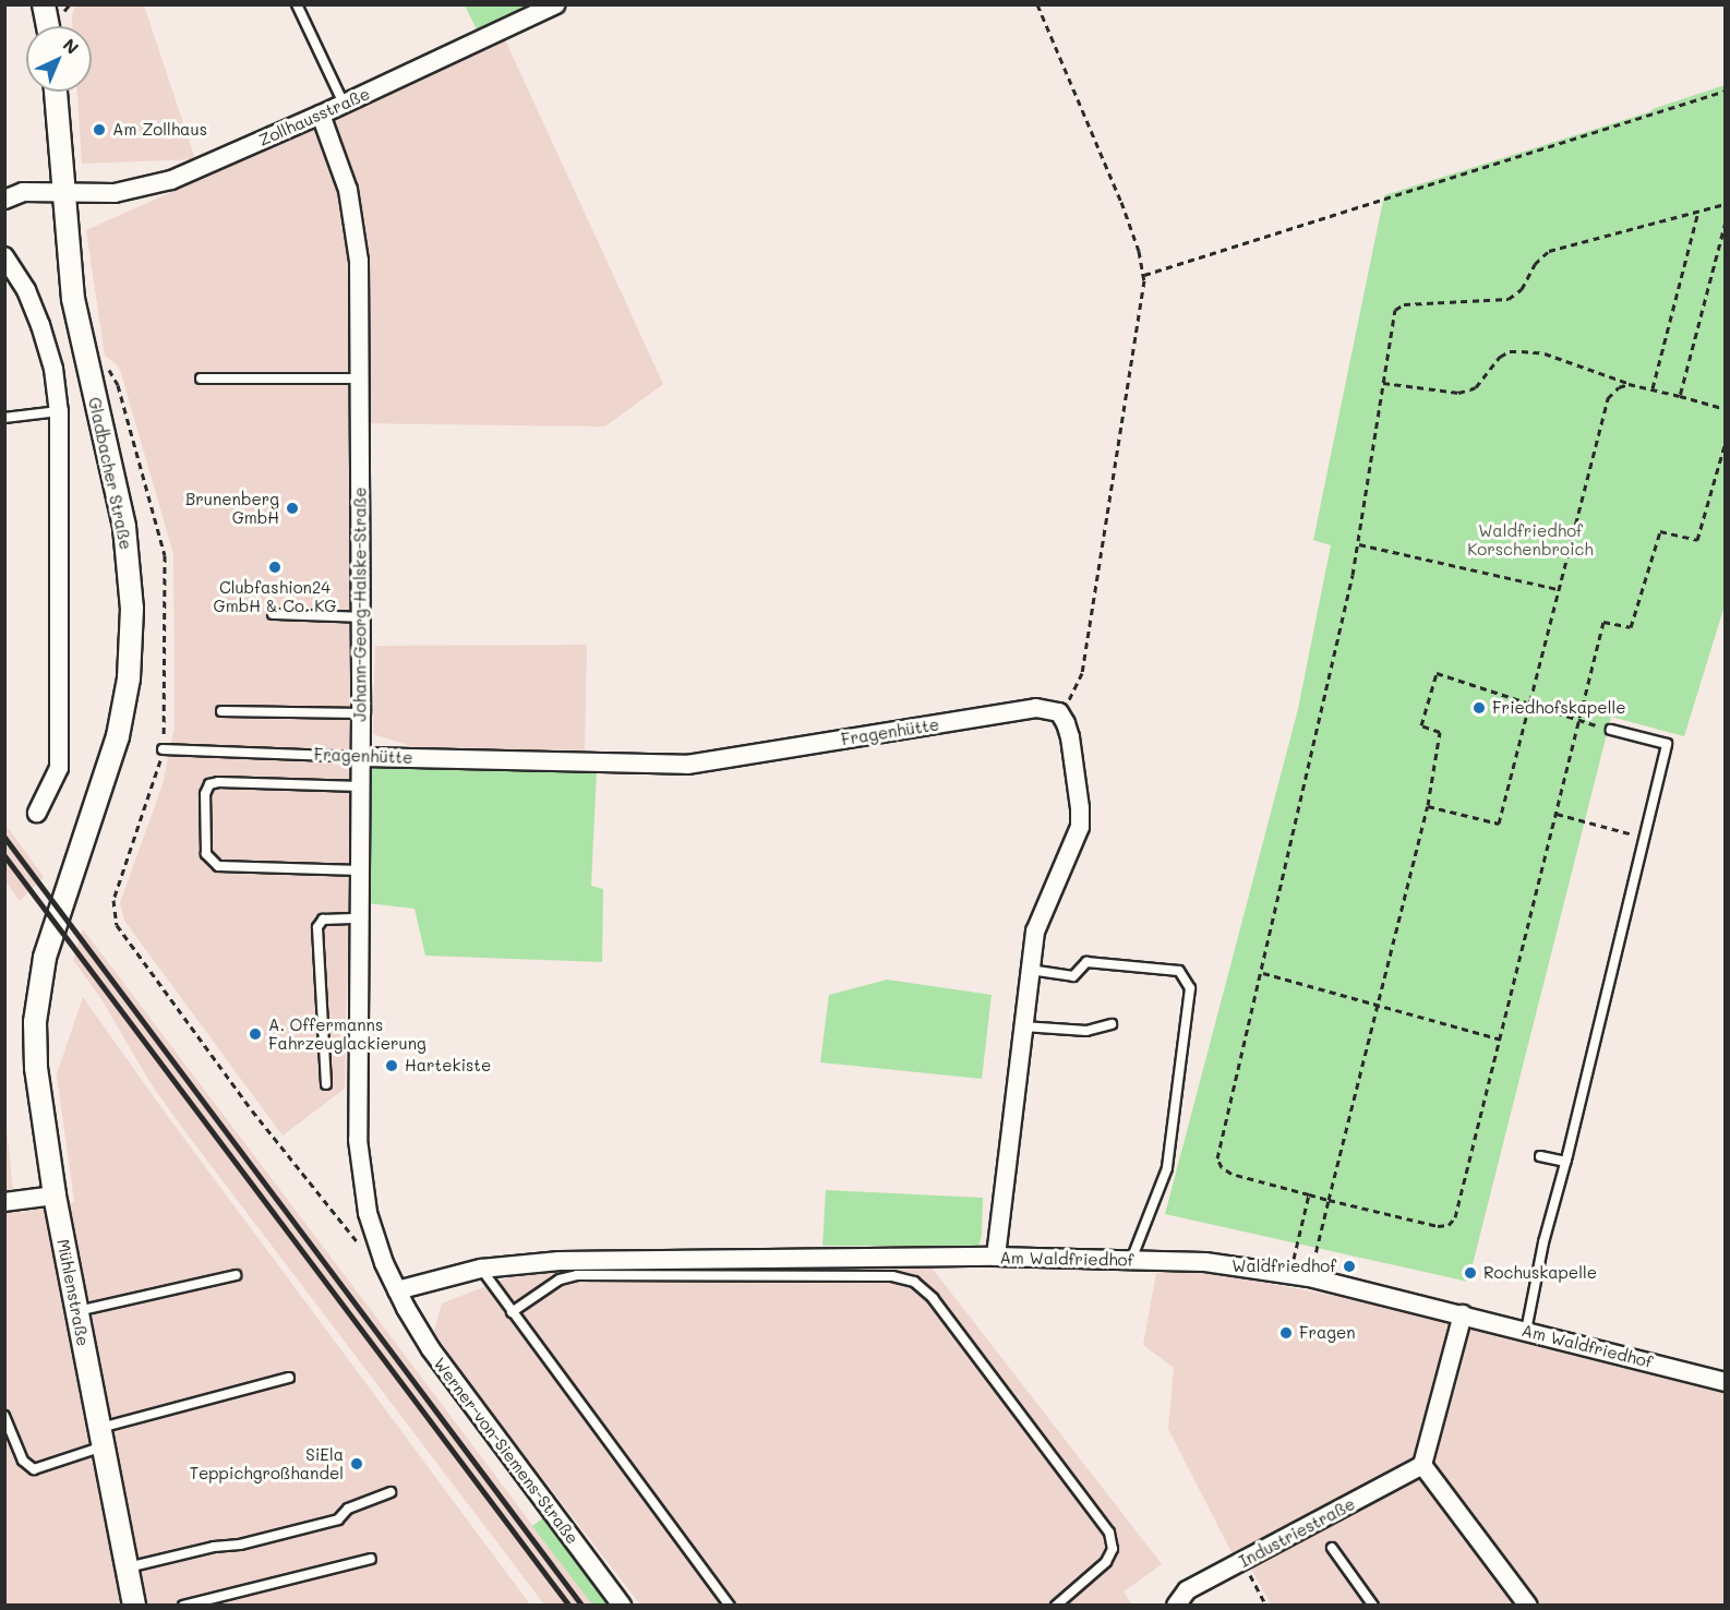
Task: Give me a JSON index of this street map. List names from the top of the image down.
{
  "streets": {
    "street": [
      "Zollhausstraße",
      "Gladbacher Straße",
      "Johann-Georg-Halske-Straße",
      "Fragenhütte",
      "Am Waldfriedhof",
      "Mühlenstraße",
      "Werner-von-Siemens-Straße",
      "Industriestraße"
    ]
  },
  "crossings": [
    ["Zollhausstraße", "Gladbacher Straße"],
    ["Zollhausstraße", "Johann-Georg-Halske-Straße"],
    ["Gladbacher Straße", "Mühlenstraße"],
    ["Johann-Georg-Halske-Straße", "Fragenhütte"],
    ["Johann-Georg-Halske-Straße", "Am Waldfriedhof"],
    ["Johann-Georg-Halske-Straße", "Werner-von-Siemens-Straße"],
    ["Am Waldfriedhof", "Werner-von-Siemens-Straße"]
  ],
  "parks": ["Waldfriedhof Korschenbroich"],
  "places": [
    "Am Zollhaus",
    "Brunenberg GmbH",
    "Clubfashion24 GmbH & Co. KG",
    "Friedhofskapelle",
    "A. Offermanns Fahrzeuglackierung",
    "Hartekiste",
    "Waldfriedhof",
    "Rochuskapelle",
    "Fragen",
    "SiEla Teppichgroßhandel"
  ],
  "north": "top right"
}
